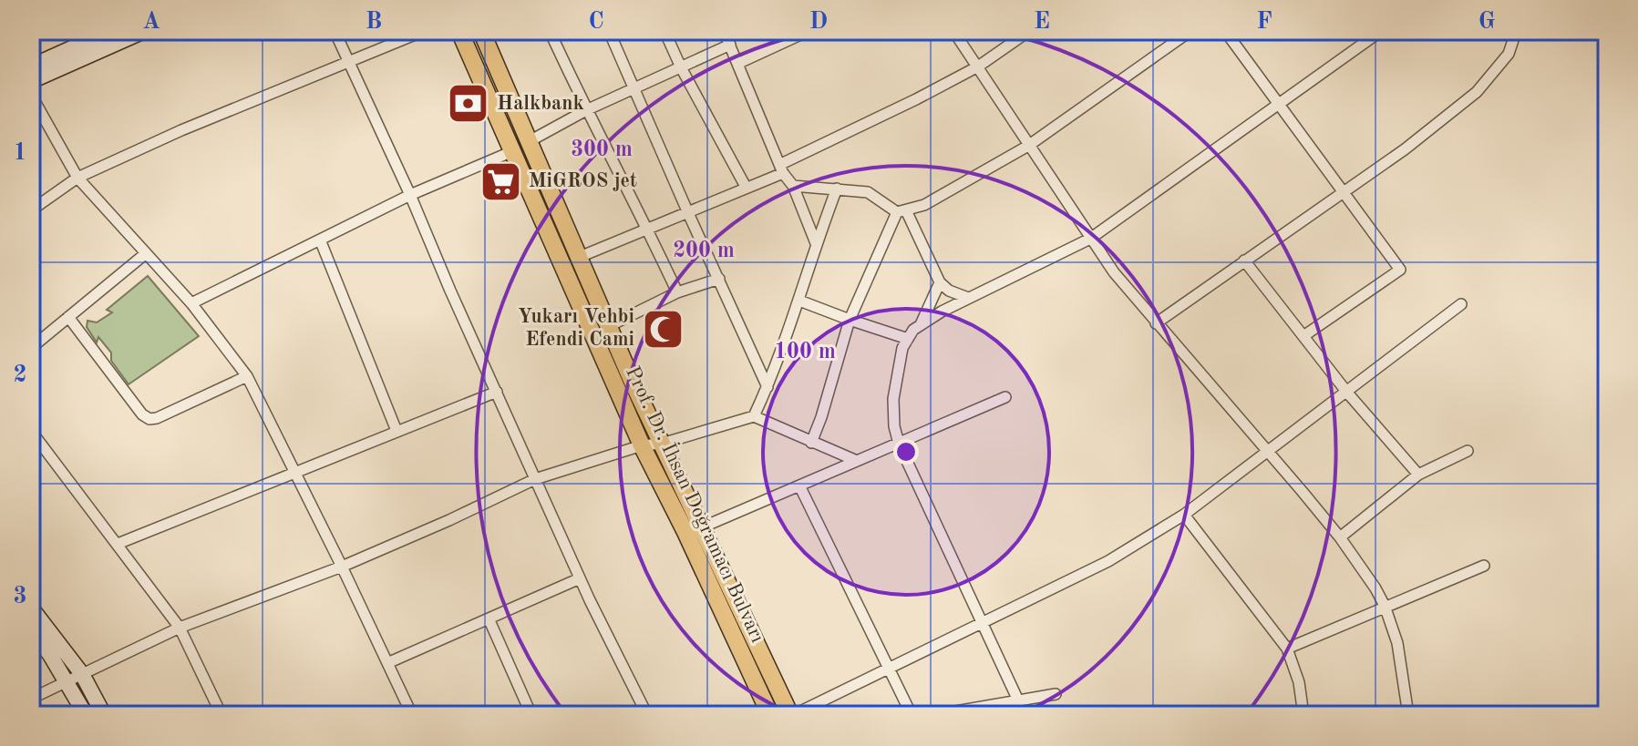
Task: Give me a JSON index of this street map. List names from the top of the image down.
{
  "streets": {
    "main road": ["Prof. Dr. İhsan Doğramacı Bulvarı"]
  },
  "places": {
    "bank": ["Halkbank"],
    "supermarket": ["MiGROS jet"],
    "mosque": ["Yukarı Vehbi Efendi Cami"]
  },
  "grid": {
    "columns": [
      "A",
      "B",
      "C",
      "D",
      "E",
      "F",
      "G"
    ],
    "rows": ["1", "2", "3"]
  },
  "rings": ["300 m", "200 m", "100 m"]
}
